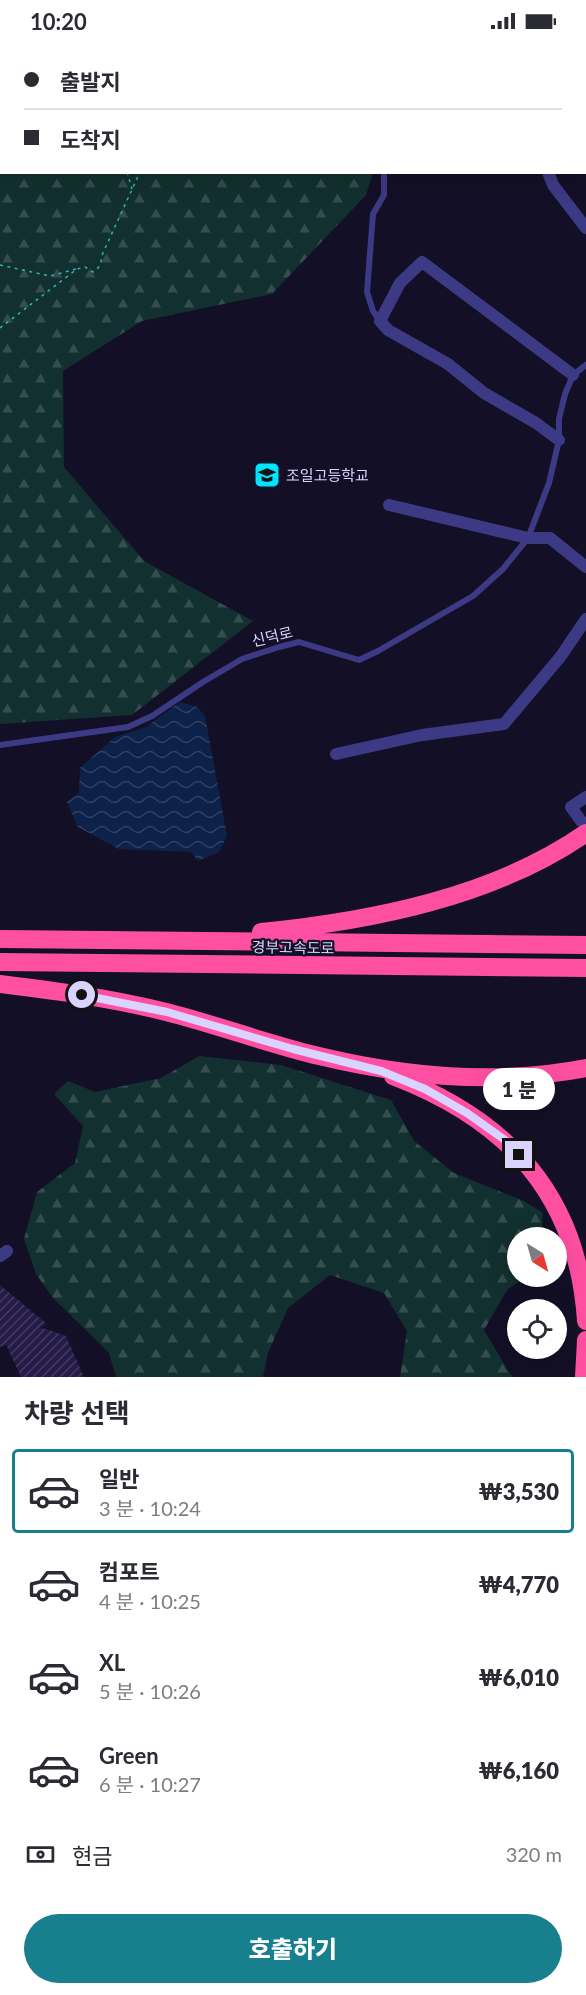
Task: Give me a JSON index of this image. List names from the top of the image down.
{
  "streets": {
    "highway": ["경부고속도로"],
    "lane": ["신덕로"]
  },
  "places": {
    "school or university": ["조일고등학교"]
  },
  "north": "bottom right",
  "page": {
    "status": "10:20",
    "banner": ["출발지", "도착지"],
    "bubble": "1 분",
    "heading": "차량 선택",
    "list": [
      {
        "name": "일반",
        "note": "3 분 · 10:24",
        "value": "₩3,530"
      },
      {
        "name": "컴포트",
        "note": "4 분 · 10:25",
        "value": "₩4,770"
      },
      {
        "name": "XL",
        "note": "5 분 · 10:26",
        "value": "₩6,010"
      },
      {
        "name": "Green",
        "note": "6 분 · 10:27",
        "value": "₩6,160"
      }
    ],
    "pay": ["현금", "320 m"],
    "buttons": "호출하기"
  }
}
